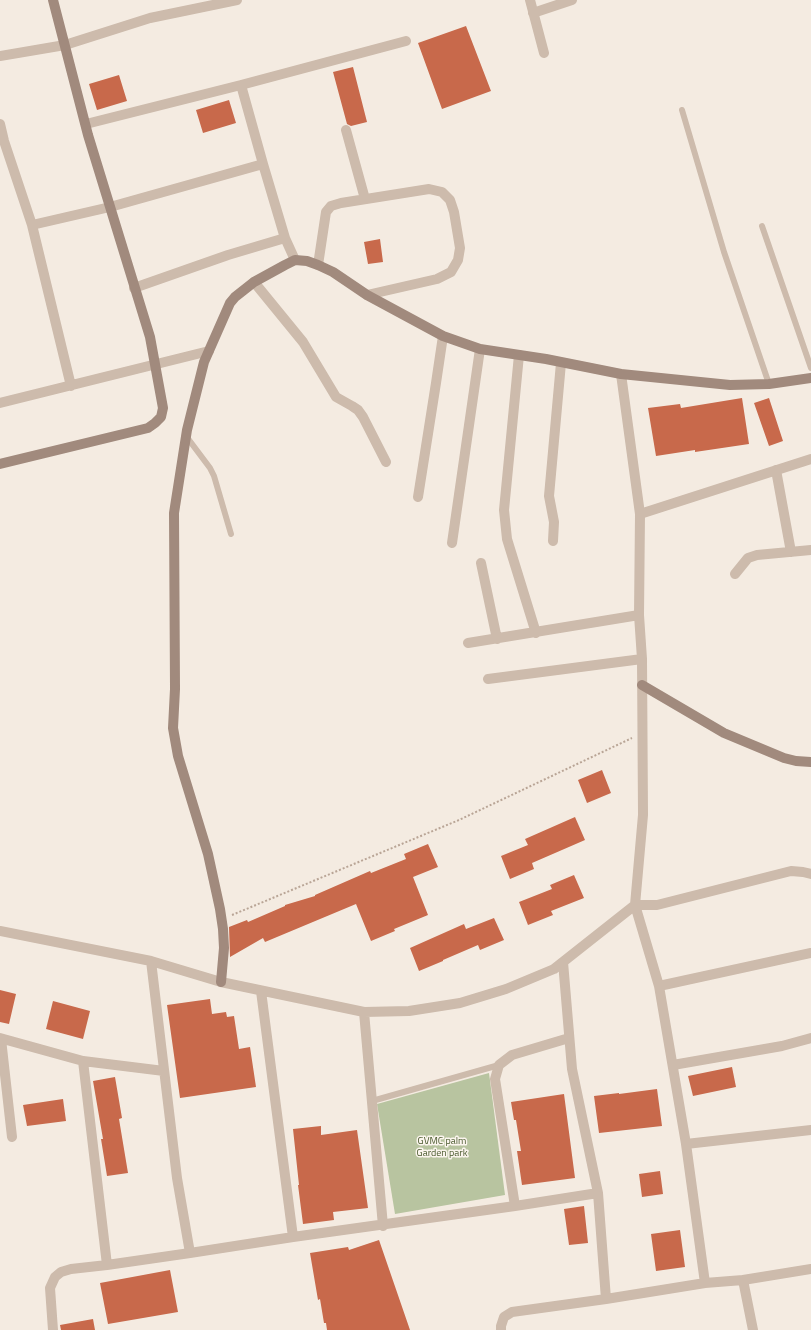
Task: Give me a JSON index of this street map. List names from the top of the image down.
{
  "parks": ["GVMC palm Garden park"]
}
